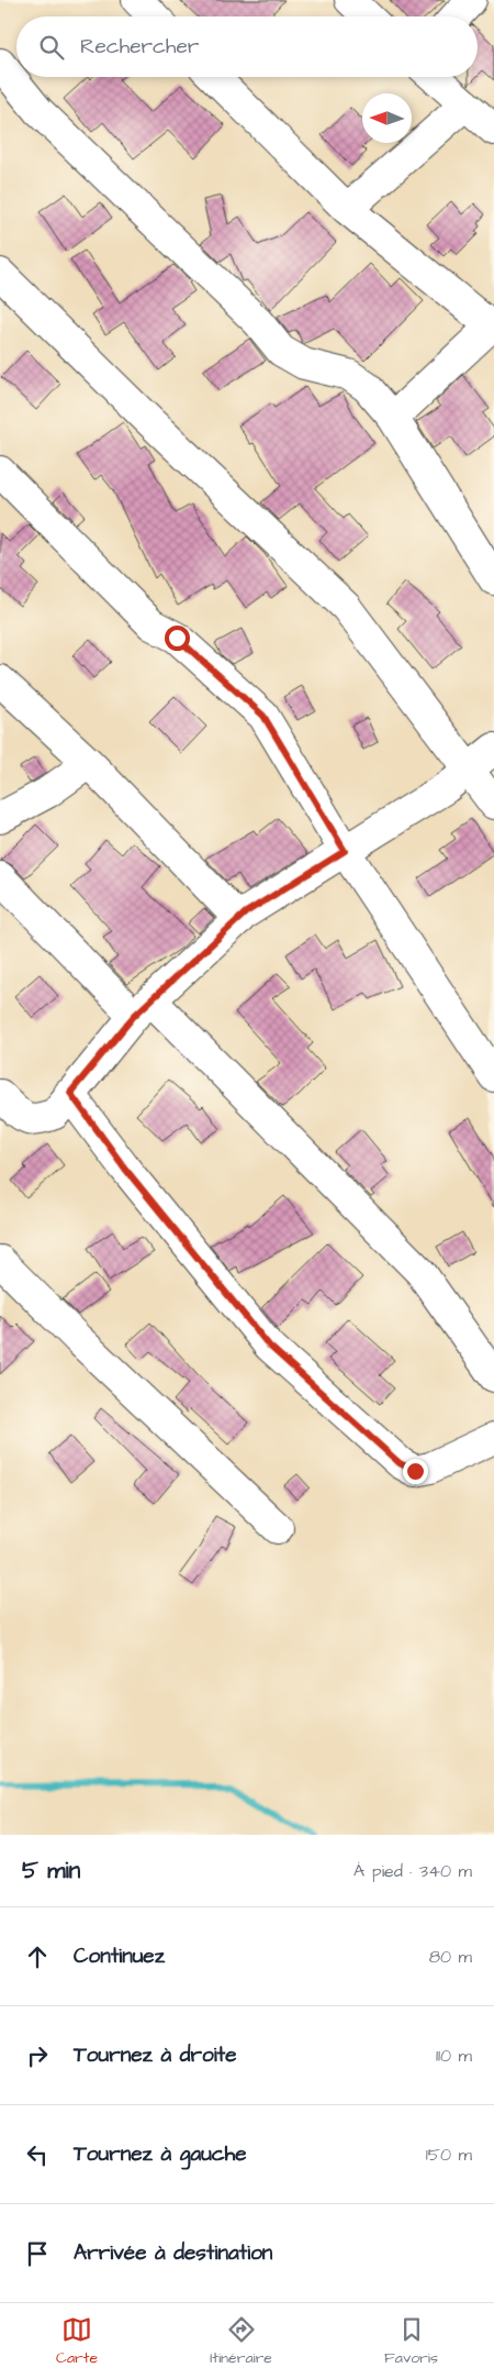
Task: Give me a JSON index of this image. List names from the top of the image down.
{
  "north": "left",
  "page": {
    "search": "Rechercher",
    "heading": ["5 min", "À pied · 340 m"],
    "list": [
      ["Continuez", "80 m"],
      ["Tournez à droite", "110 m"],
      ["Tournez à gauche", "150 m"],
      "Arrivée à destination"
    ],
    "nav": ["Carte", "Itinéraire", "Favoris"]
  }
}
